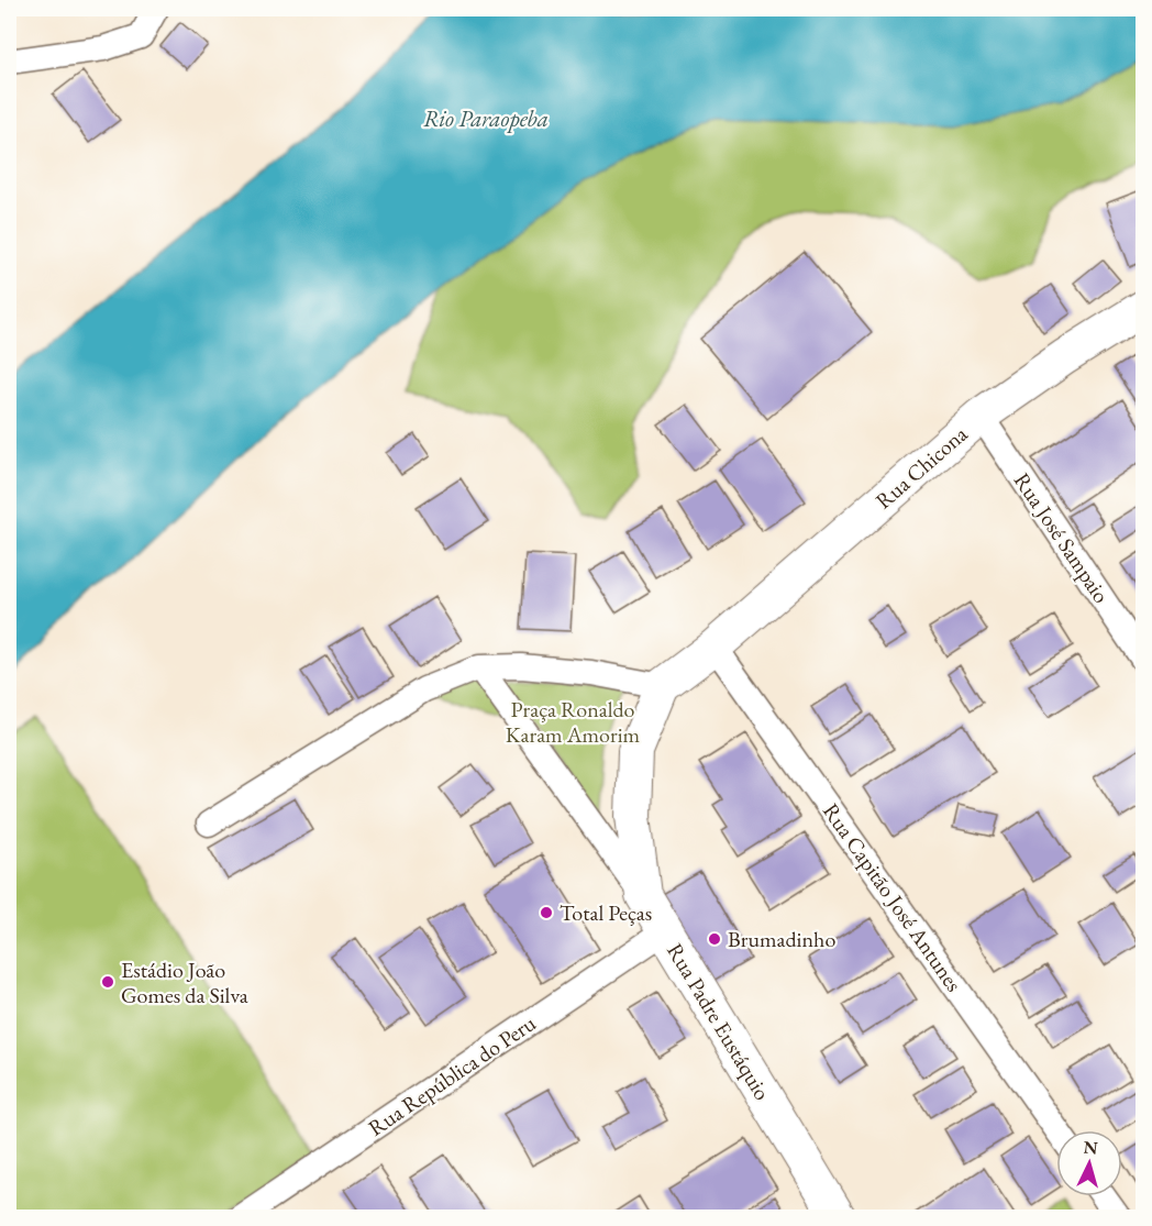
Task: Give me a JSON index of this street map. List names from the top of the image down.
{
  "streets": {
    "main road": ["Rua Chicona", "Rua Padre Eustáquio"],
    "street": ["Rua José Sampaio", "Rua Capitão José Antunes", "Rua República do Peru"]
  },
  "crossings": [
    ["Rua Chicona", "Rua José Sampaio"],
    ["Rua Chicona", "Rua Capitão José Antunes"],
    ["Rua Padre Eustáquio", "Rua República do Peru"]
  ],
  "water": ["Rio Paraopeba"],
  "parks": ["Praça Ronaldo Karam Amorim"],
  "places": ["Total Peças", "Brumadinho", "Estádio João Gomes da Silva"],
  "north": "top"
}
